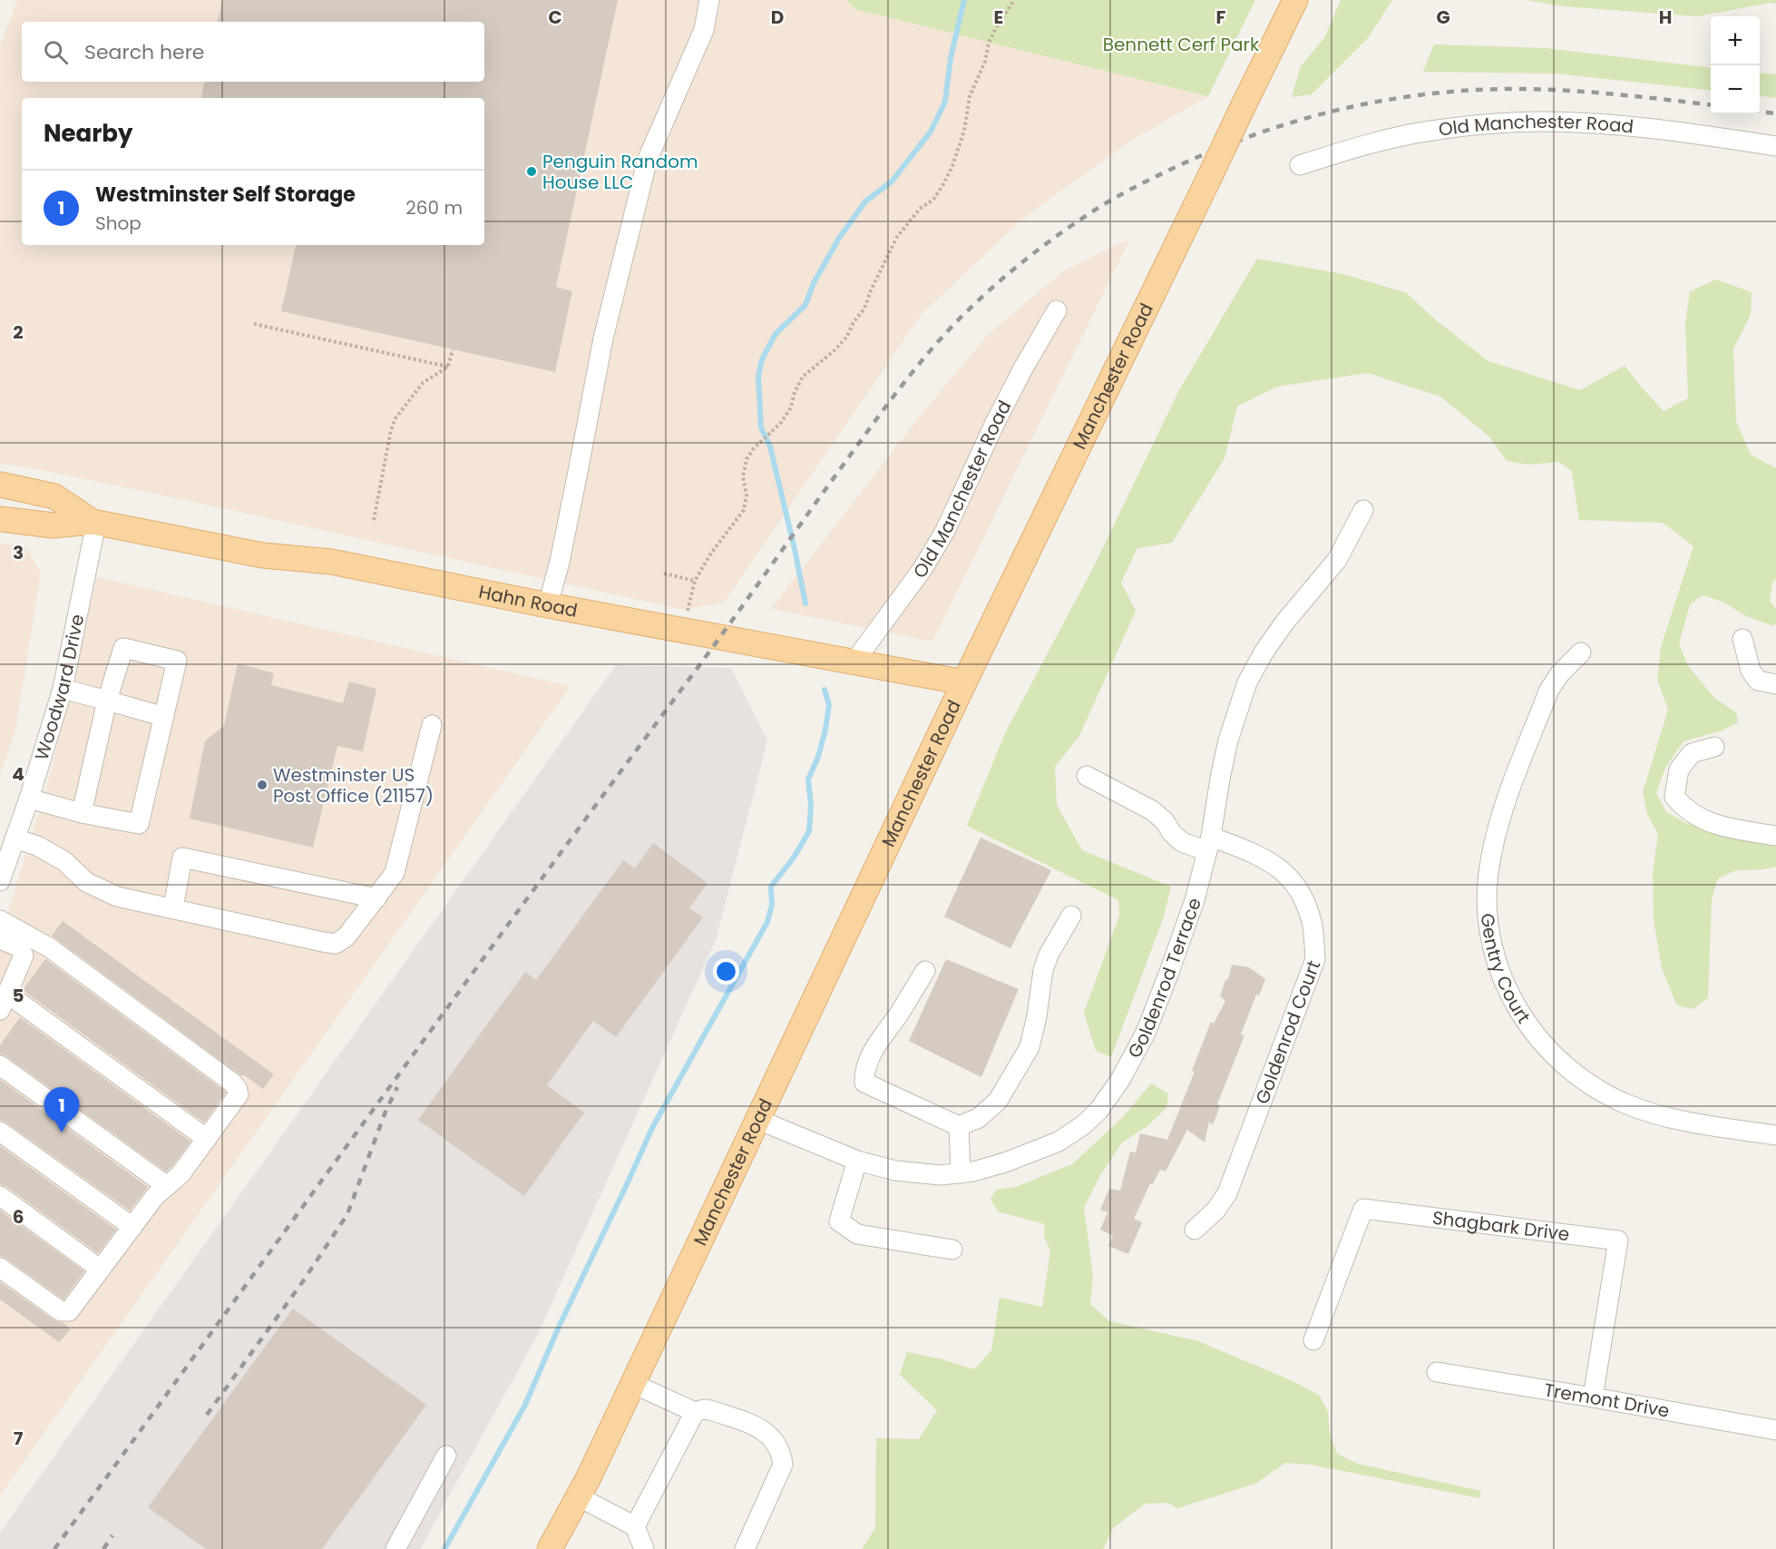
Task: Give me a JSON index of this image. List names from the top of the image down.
{
  "streets": {
    "main road": ["Manchester Road", "Hahn Road"],
    "street": [
      "Old Manchester Road",
      "Woodward Drive",
      "Gentry Court",
      "Goldenrod Terrace",
      "Goldenrod Court",
      "Shagbark Drive",
      "Tremont Drive"
    ]
  },
  "crossings": [
    ["Old Manchester Road", "Hahn Road"],
    ["Manchester Road", "Hahn Road"],
    ["Manchester Road", "Goldenrod Terrace"],
    ["Hahn Road", "Woodward Drive"],
    ["Goldenrod Terrace", "Goldenrod Court"],
    ["Shagbark Drive", "Tremont Drive"]
  ],
  "parks": ["Bennett Cerf Park"],
  "places": ["Penguin Random House LLC", "Westminster US Post Office (21157)"],
  "page": {
    "map_buttons": ["+", "−"],
    "search": "Search here",
    "heading": "Nearby",
    "list": [
      {
        "mark": "1",
        "name": "Westminster Self Storage",
        "note": "Shop",
        "value": "260 m"
      }
    ],
    "pins": "1"
  },
  "grid": {
    "columns": [
      "C",
      "D",
      "E",
      "F",
      "G",
      "H"
    ],
    "rows": [
      "2",
      "3",
      "4",
      "5",
      "6",
      "7"
    ]
  }
}
